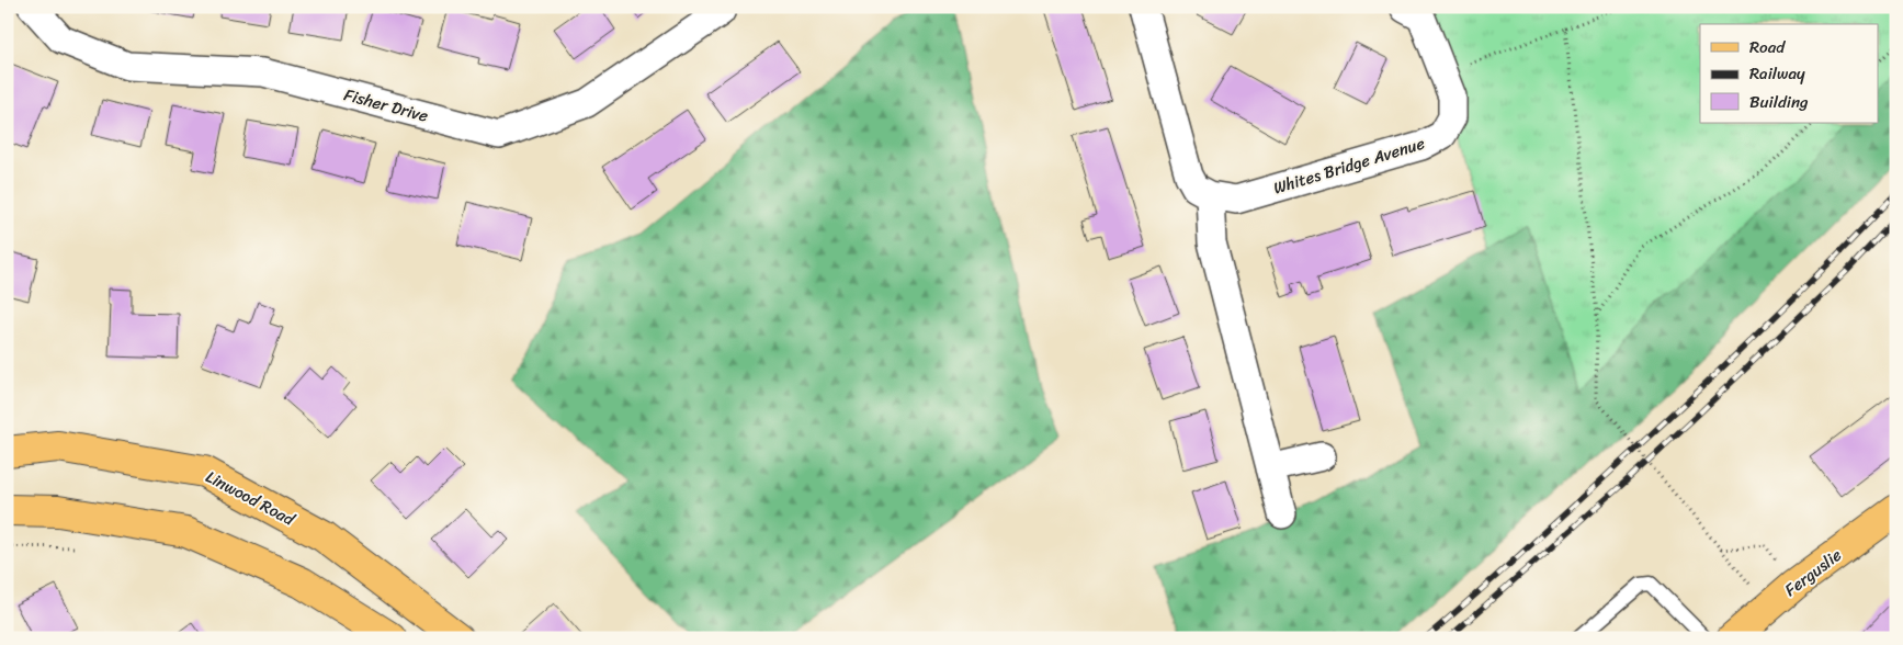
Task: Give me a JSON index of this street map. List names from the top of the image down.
{
  "streets": {
    "main road": ["Linwood Road", "Ferguslie"],
    "street": ["Fisher Drive", "Whites Bridge Avenue"]
  },
  "legend": ["Road", "Railway", "Building"]
}
